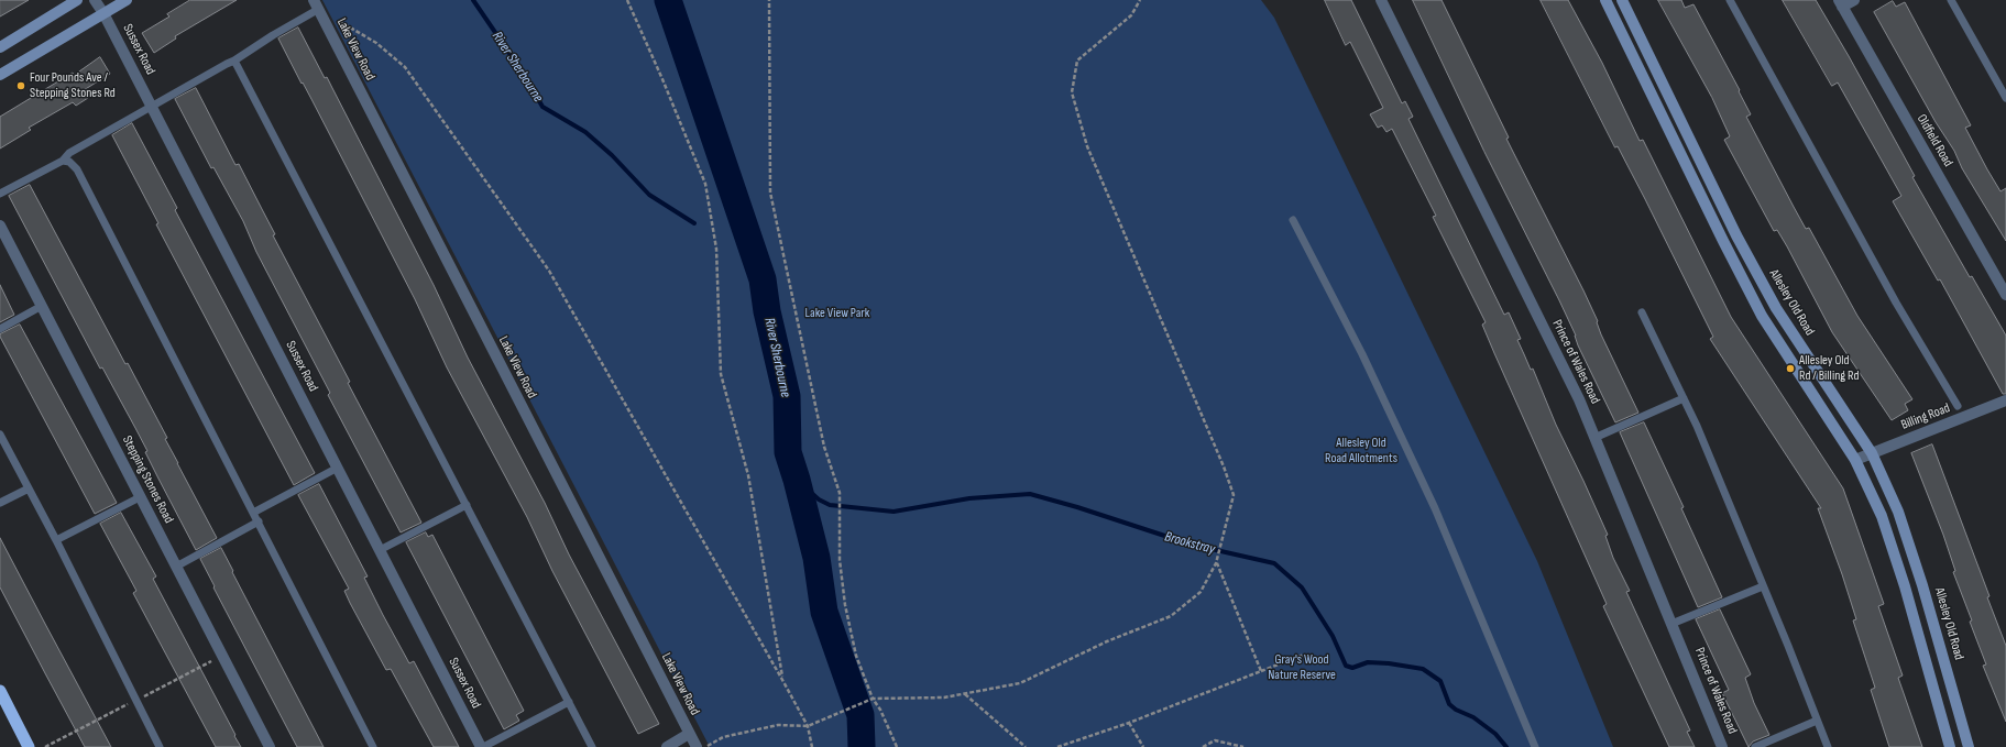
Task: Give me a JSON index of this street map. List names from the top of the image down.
{
  "streets": {
    "main road": ["Allesley Old Road"],
    "street": [
      "Sussex Road",
      "Lake View Road",
      "Oldfield Road",
      "Prince of Wales Road",
      "Billing Road",
      "Stepping Stones Road"
    ]
  },
  "crossings": [
    ["Allesley Old Road", "Billing Road"]
  ],
  "water": ["River Sherbourne", "Brookstray"],
  "parks": ["Lake View Park", "Allesley Old Road Allotments", "Gray's Wood Nature Reserve"],
  "places": ["Four Pounds Ave / Stepping Stones Rd", "Allesley Old Rd / Billing Rd"]
}
